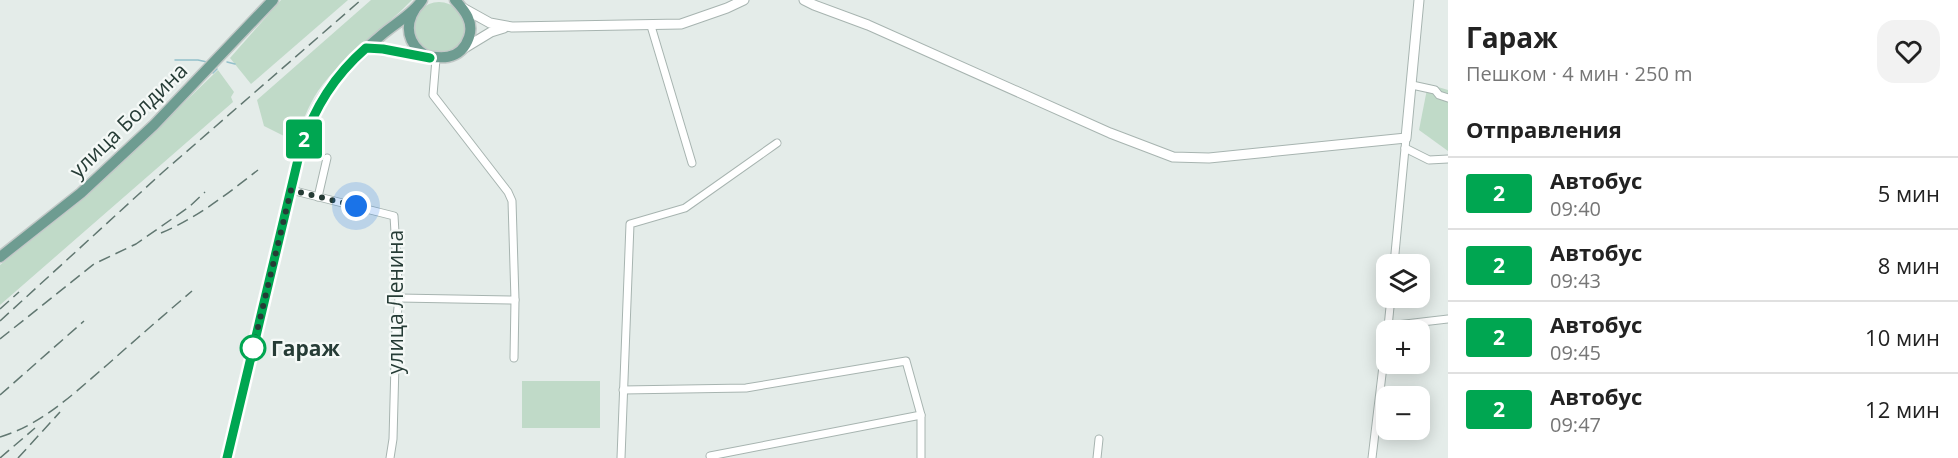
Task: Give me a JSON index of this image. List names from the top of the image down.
{
  "streets": {
    "main road": ["улица Болдина"],
    "street": ["улица Ленина"]
  },
  "places": ["Гараж"],
  "lines": ["bus line 2"],
  "page": {
    "on_map": "2",
    "heading": [
      ["Гараж", "Пешком · 4 мин · 250 m"],
      "Отправления"
    ],
    "list": [
      {
        "mark": "2",
        "name": "Автобус",
        "note": "09:40",
        "value": "5 мин"
      },
      {
        "mark": "2",
        "name": "Автобус",
        "note": "09:43",
        "value": "8 мин"
      },
      {
        "mark": "2",
        "name": "Автобус",
        "note": "09:45",
        "value": "10 мин"
      },
      {
        "mark": "2",
        "name": "Автобус",
        "note": "09:47",
        "value": "12 мин"
      }
    ],
    "map_buttons": ["+", "−"]
  }
}
